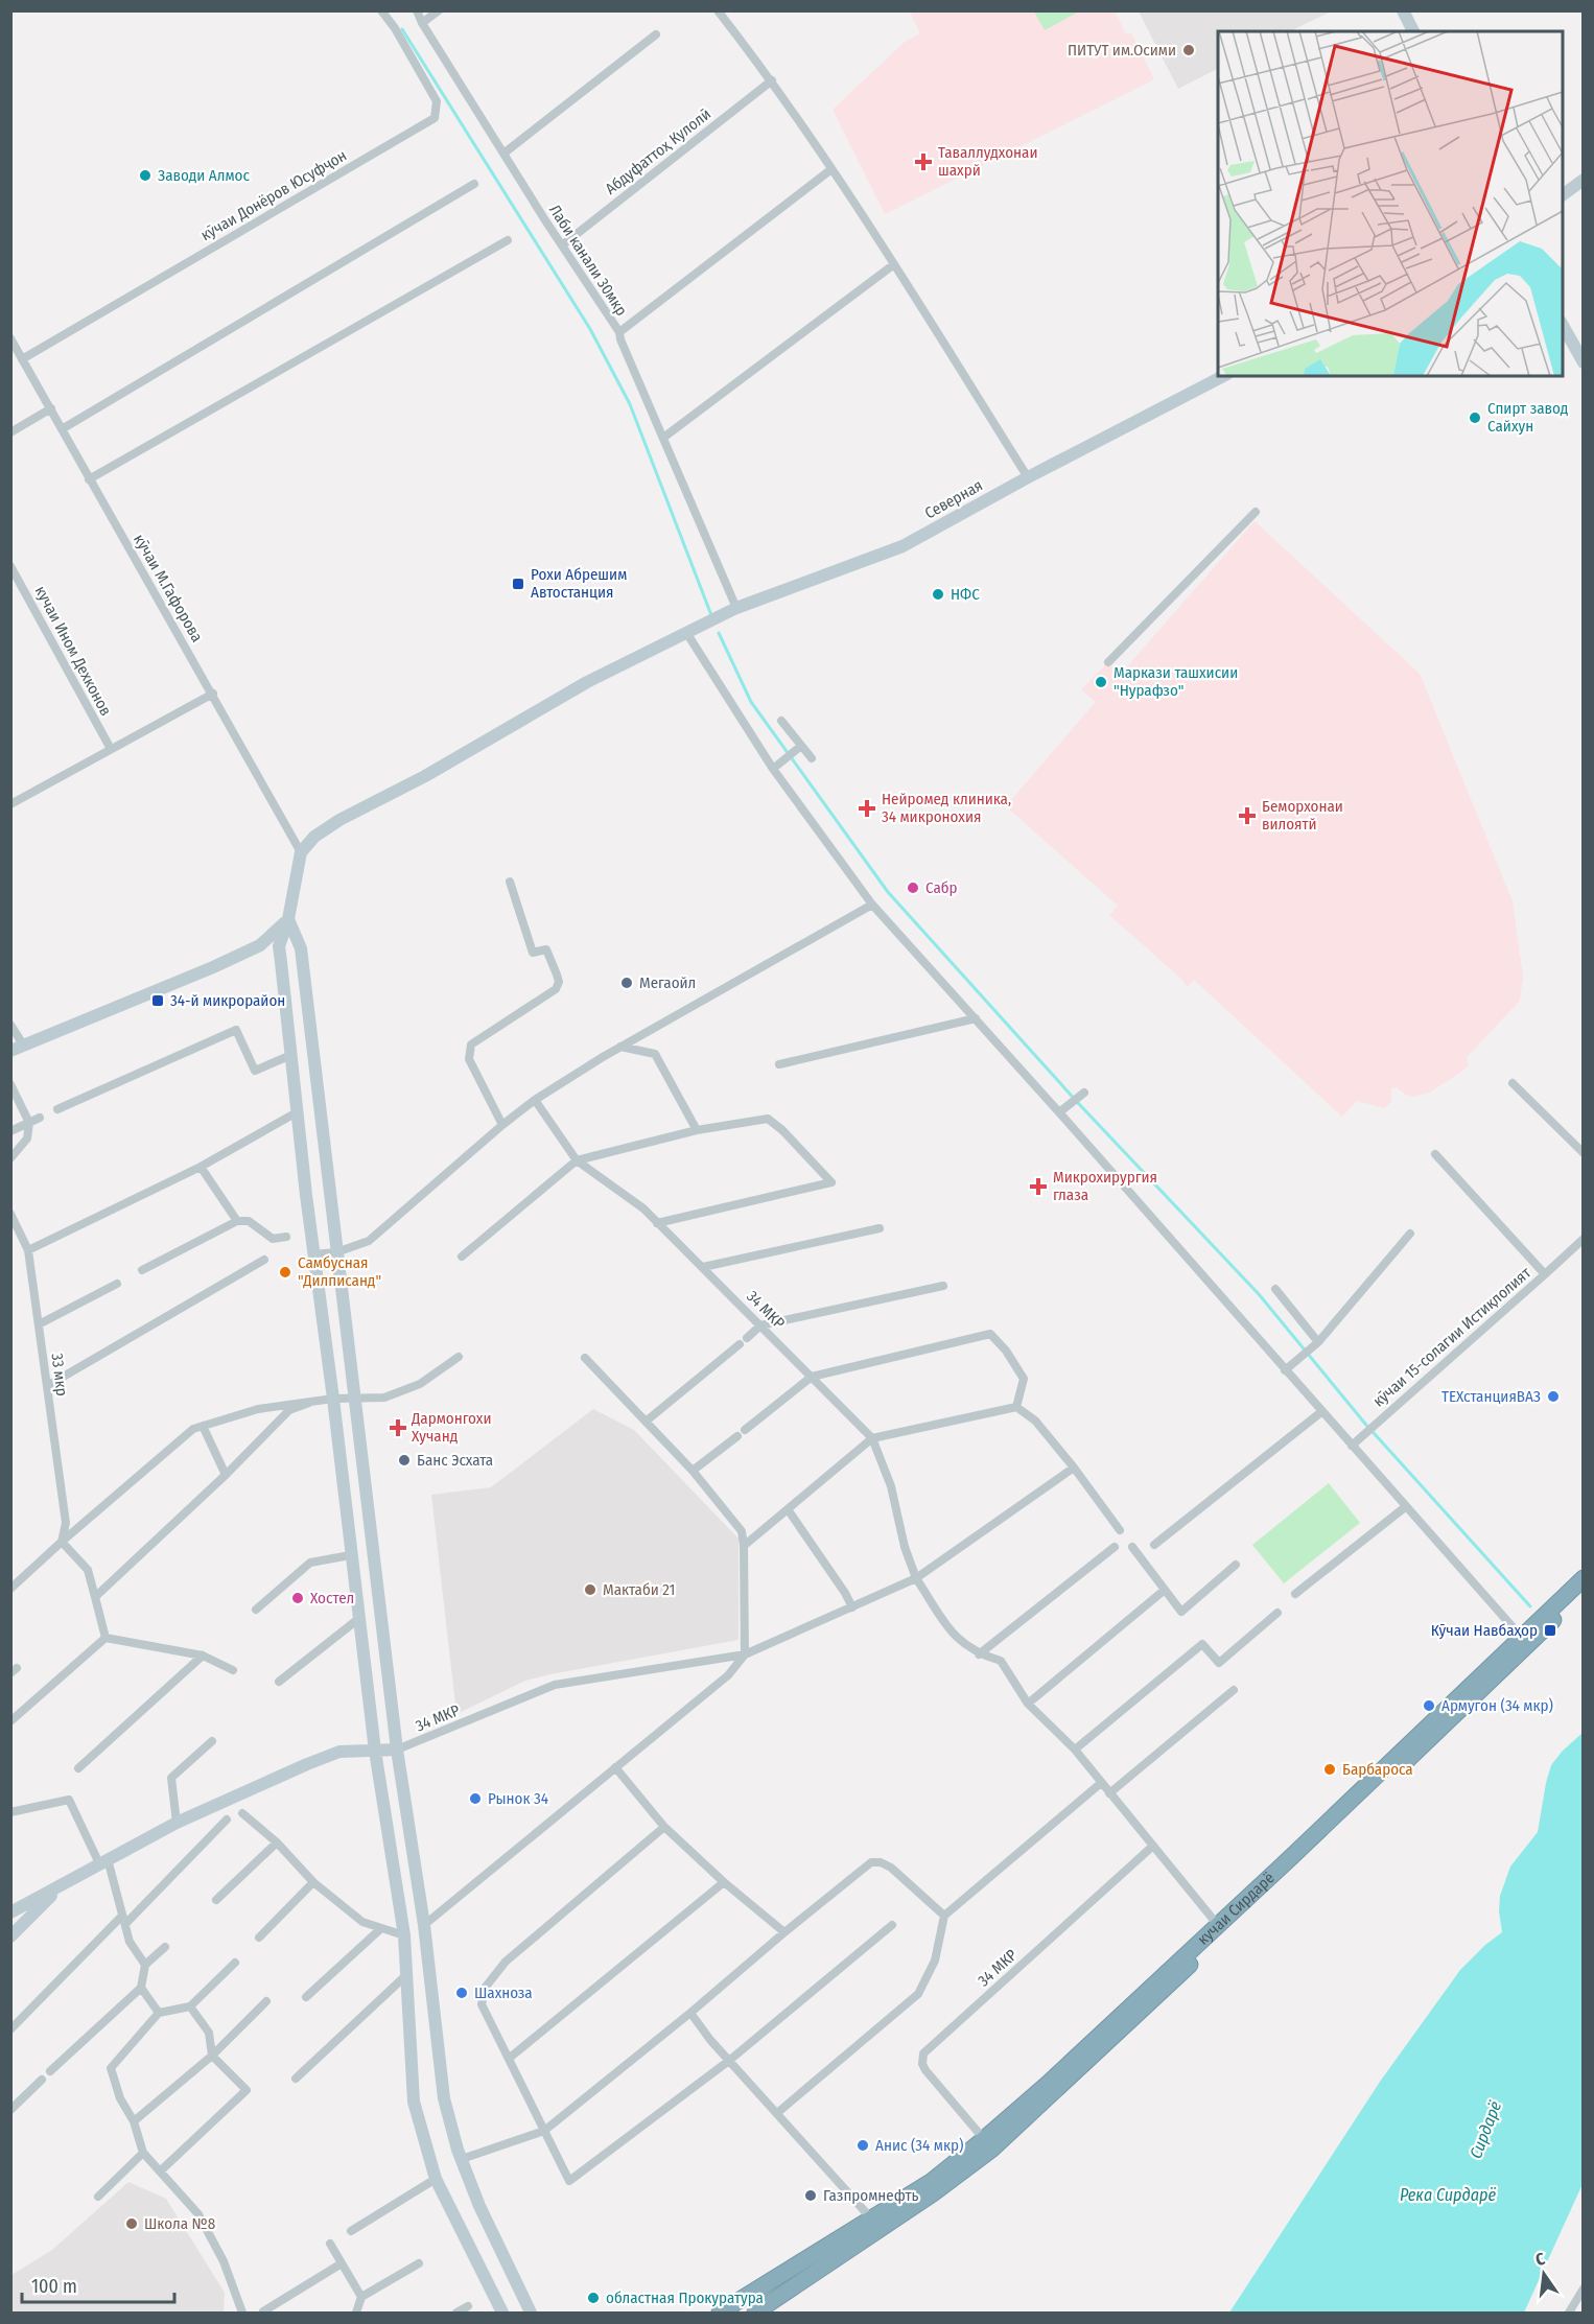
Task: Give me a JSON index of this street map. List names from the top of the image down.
{
  "streets": {
    "highway": ["кучаи Сирдарё"],
    "main road": ["Северная"],
    "street": [
      "Абдуфаттоҳ Кулолӣ",
      "кӯчаи Донёров Юсуфҷон",
      "Лаби канали 30мкр",
      "кӯчаи М.Гафорова",
      "кучаи Ином Дехконов",
      "34 МКР",
      "кӯчаи 15-солагии Истиқлолият",
      "33 мкр"
    ]
  },
  "crossings": [
    ["Абдуфаттоҳ Кулолӣ", "Лаби канали 30мкр"],
    ["кӯчаи Донёров Юсуфҷон", "кӯчаи М.Гафорова"],
    ["Лаби канали 30мкр", "Северная"],
    ["Северная", "кӯчаи М.Гафорова"],
    ["34 МКР", "кучаи Сирдарё"]
  ],
  "water": ["Сирдарё", "Река Сирдарё"],
  "places": {
    "other": [
      "ПИТУТ им.Осими",
      "Заводи Алмос",
      "Спирт завод Сайхун",
      "НФС",
      "Маркази ташхисии \"Нурафзо\"",
      "Сабр",
      "Мегаойл",
      "Самбусная \"Дилписанд\"",
      "ТЕХстанцияВАЗ",
      "Банс Эсхата",
      "Мактаби 21",
      "Хостел",
      "Армугон (34 мкр)",
      "Барбароса",
      "Рынок 34",
      "Шахноза",
      "Анис (34 мкр)",
      "Газпромнефть",
      "Школа №8",
      "областная Прокуратура"
    ],
    "health": [
      "Таваллудхонаи шахрй",
      "Нейромед клиника, 34 микронохия",
      "Беморхонаи вилоятй",
      "Микрохирургия глаза",
      "Дармонгохи Хучанд"
    ],
    "transit": ["Рохи Абрешим Автостанция", "34-й микрорайон", "Кӯчаи Навбаҳор"]
  },
  "scale_bar": "100 m",
  "north": "top"
}
